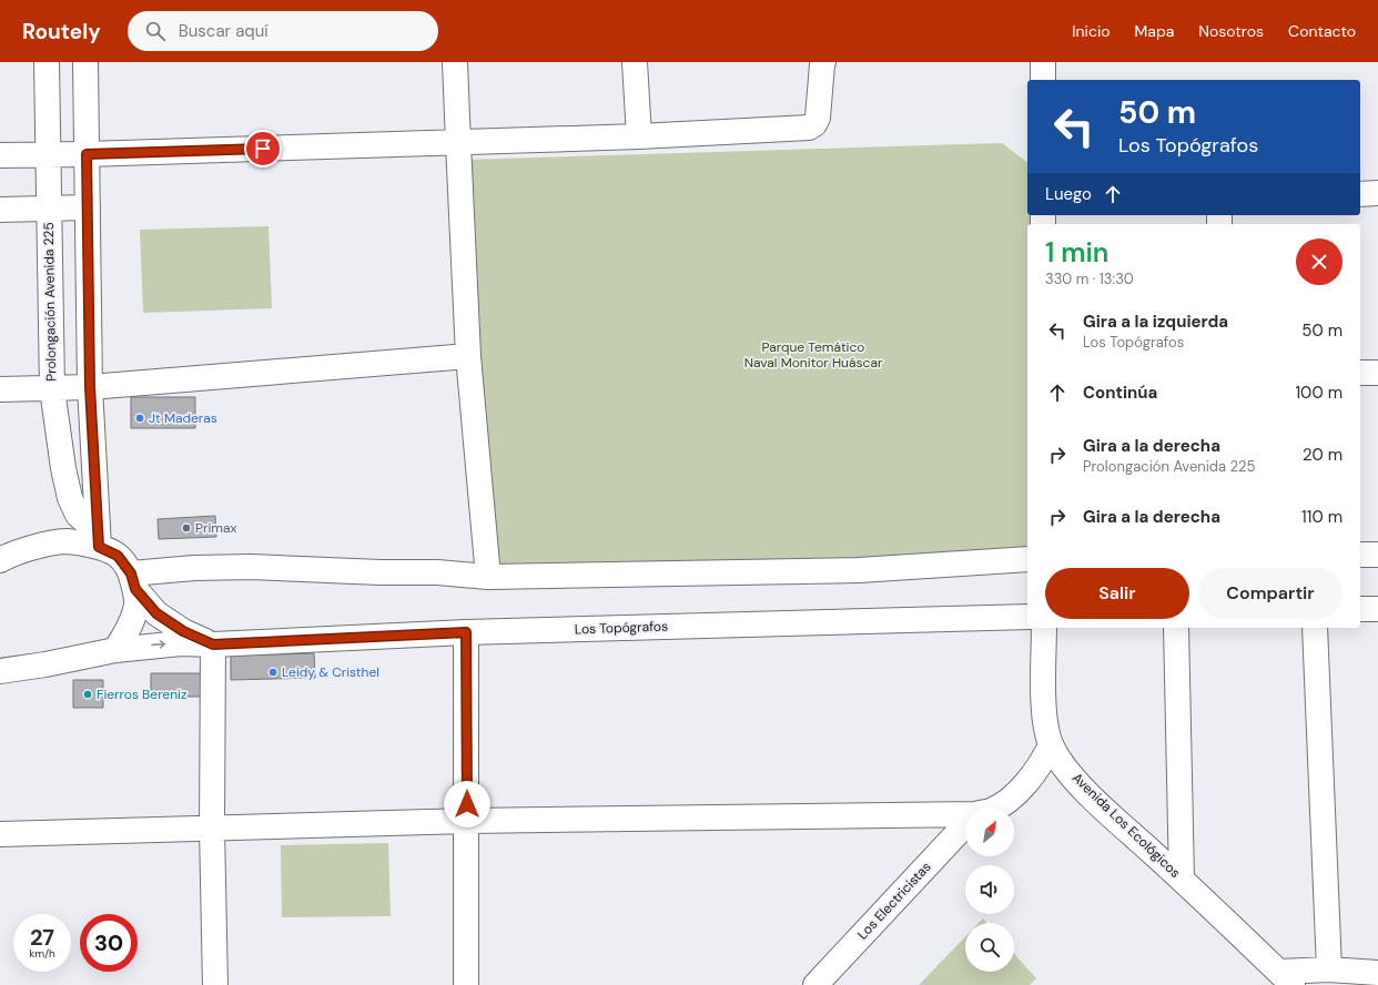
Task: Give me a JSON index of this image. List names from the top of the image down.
{
  "streets": {
    "street": [
      "Prolongación Avenida 225",
      "Los Topógrafos",
      "Avenida Los Ecológicos",
      "Los Electricistas"
    ]
  },
  "crossings": [
    ["Prolongación Avenida 225", "Los Topógrafos"],
    ["Avenida Los Ecológicos", "Los Electricistas"]
  ],
  "parks": ["Parque Temático Naval Monitor Huáscar"],
  "places": [
    "Jt Maderas",
    "Primax",
    "Leidy & Cristhel",
    "Fierros Bereniz"
  ],
  "north": "top right",
  "page": {
    "header": "Routely",
    "search": "Buscar aquí",
    "nav": [
      "Inicio",
      "Mapa",
      "Nosotros",
      "Contacto"
    ],
    "turn": ["50 m", "Los Topógrafos"],
    "then": "Luego",
    "heading": ["1 min", "330 m · 13:30"],
    "list": [
      {
        "name": "Gira a la izquierda",
        "note": "Los Topógrafos",
        "value": "50 m"
      },
      {
        "name": "Continúa",
        "value": "100 m"
      },
      {
        "name": "Gira a la derecha",
        "note": "Prolongación Avenida 225",
        "value": "20 m"
      },
      {
        "name": "Gira a la derecha",
        "value": "110 m"
      }
    ],
    "buttons": ["Salir", "Compartir"],
    "speed": "27 km/h",
    "limit": "30"
  }
}
